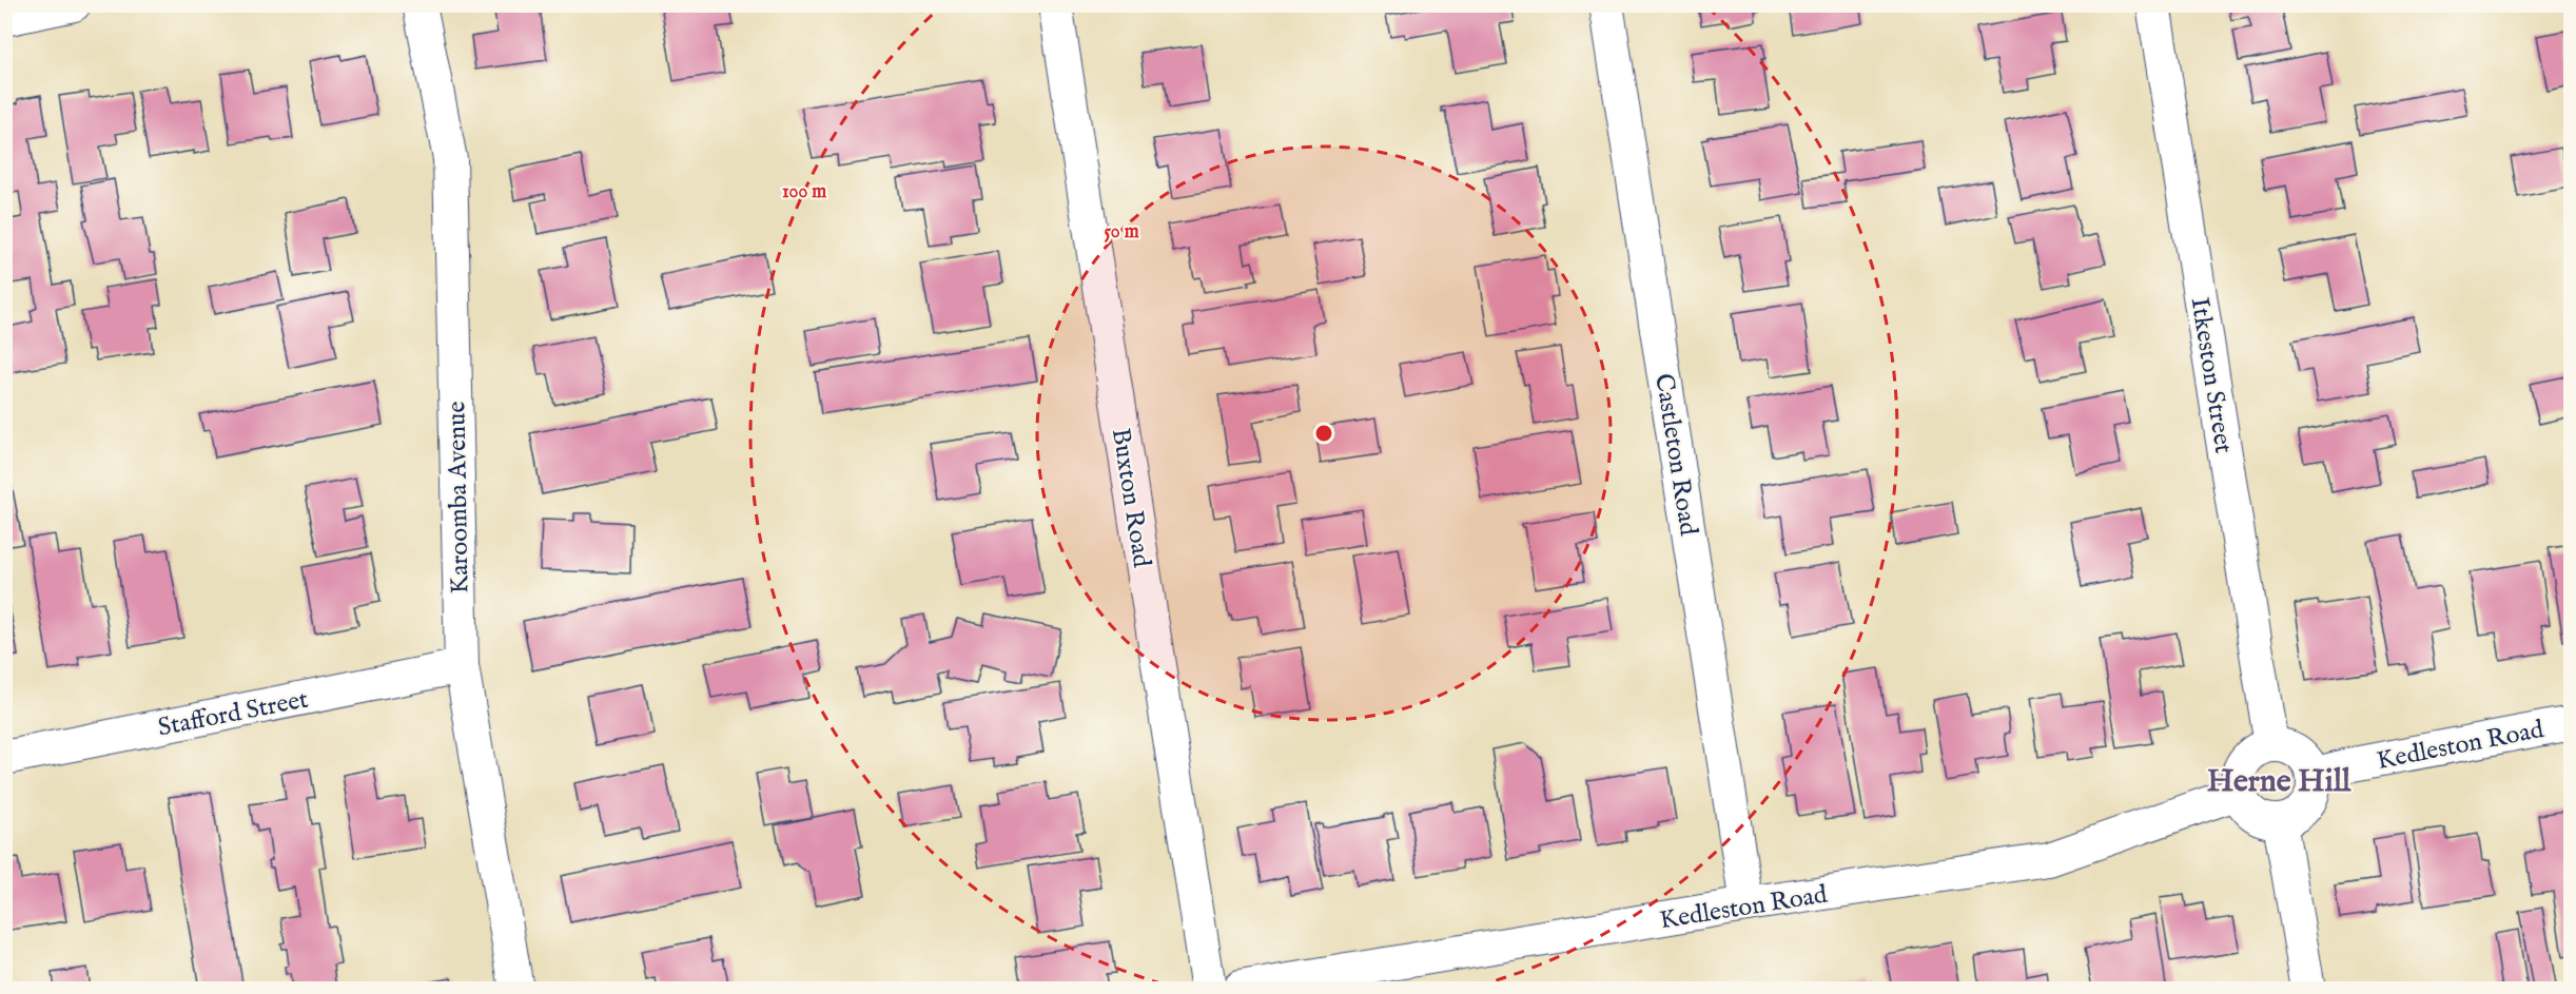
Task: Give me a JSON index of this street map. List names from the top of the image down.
{
  "streets": {
    "street": [
      "Itkeston Street",
      "Castleton Road",
      "Karoomba Avenue",
      "Buxton Road",
      "Stafford Street",
      "Kedleston Road"
    ]
  },
  "crossings": [
    ["Itkeston Street", "Kedleston Road"],
    ["Castleton Road", "Kedleston Road"],
    ["Karoomba Avenue", "Stafford Street"]
  ],
  "districts": ["Herne Hill"],
  "rings": ["100 m", "50 m"]
}
